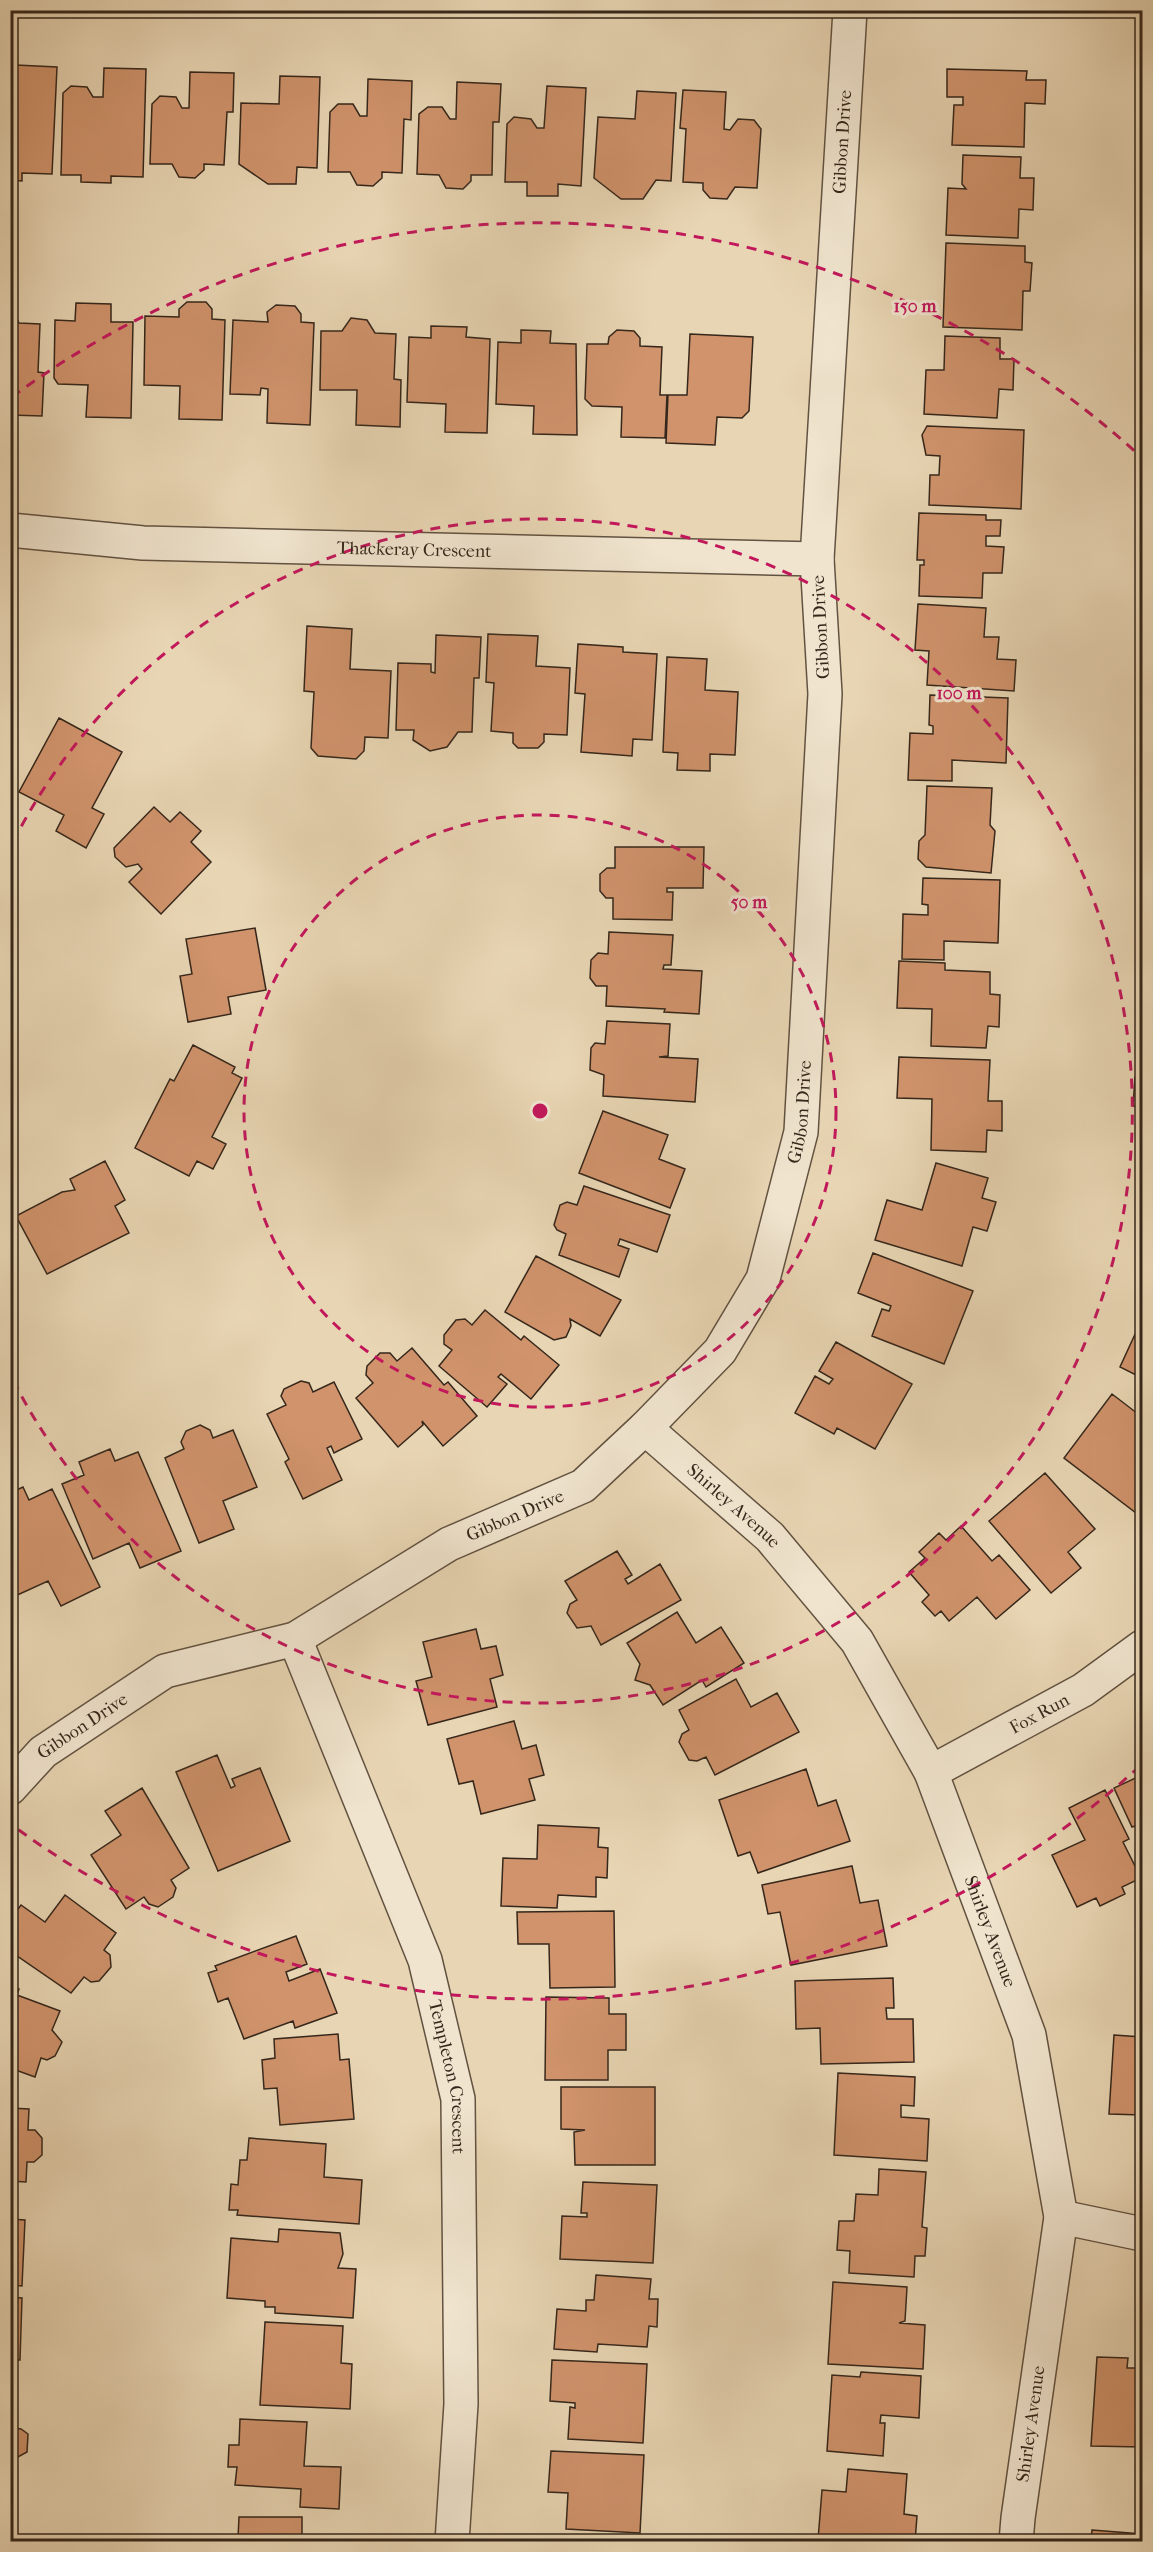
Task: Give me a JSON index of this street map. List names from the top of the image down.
{
  "streets": {
    "street": [
      "Gibbon Drive",
      "Thackeray Crescent",
      "Shirley Avenue",
      "Fox Run",
      "Templeton Crescent"
    ]
  },
  "crossings": [
    ["Gibbon Drive", "Thackeray Crescent"],
    ["Gibbon Drive", "Shirley Avenue"],
    ["Gibbon Drive", "Templeton Crescent"],
    ["Shirley Avenue", "Fox Run"]
  ],
  "rings": ["150 m", "100 m", "50 m"]
}
